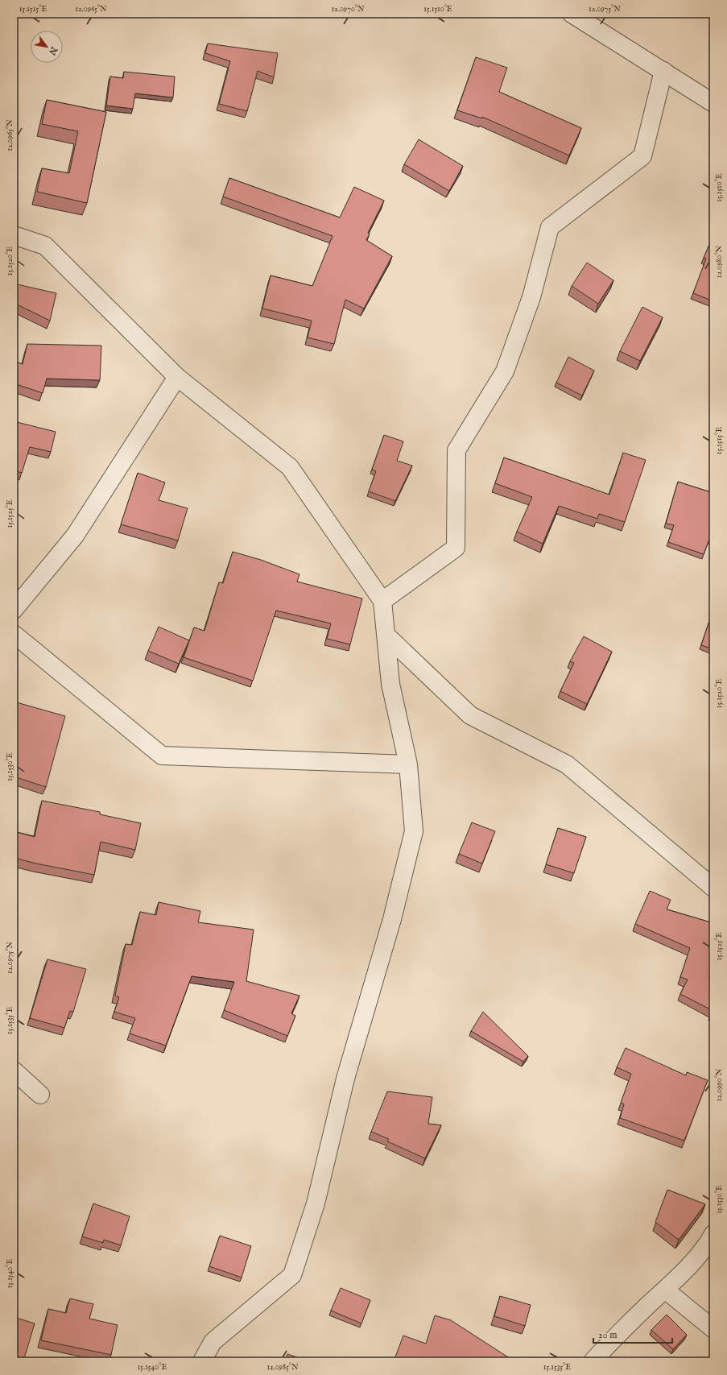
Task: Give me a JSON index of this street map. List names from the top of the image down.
{
  "scale_bar": "20 m",
  "north": "bottom right",
  "coordinates": [
    "15.1515°E",
    "12.0965°N",
    "12.0970°N",
    "15.1510°E",
    "12.0975°N",
    "15.1520°E",
    "12.0980°N",
    "15.1525°E",
    "15.1530°E",
    "15.1535°E",
    "12.0990°N",
    "15.1540°E",
    "12.0985°N"
  ]
}
